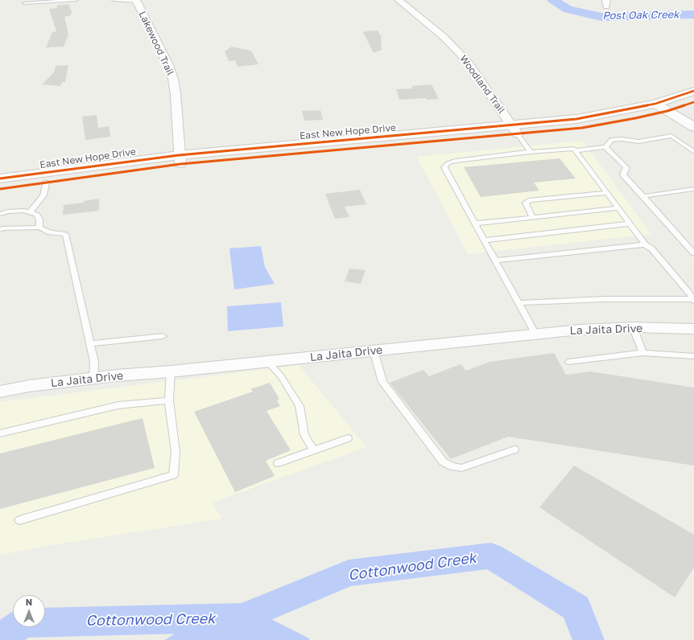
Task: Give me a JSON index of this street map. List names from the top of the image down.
{
  "streets": {
    "street": [
      "Lakewood Trail",
      "Woodland Trail",
      "East New Hope Drive",
      "La Jaita Drive"
    ]
  },
  "crossings": [
    ["Lakewood Trail", "East New Hope Drive"],
    ["Woodland Trail", "East New Hope Drive"]
  ],
  "water": ["Post Oak Creek", "Cottonwood Creek"],
  "north": "top"
}
